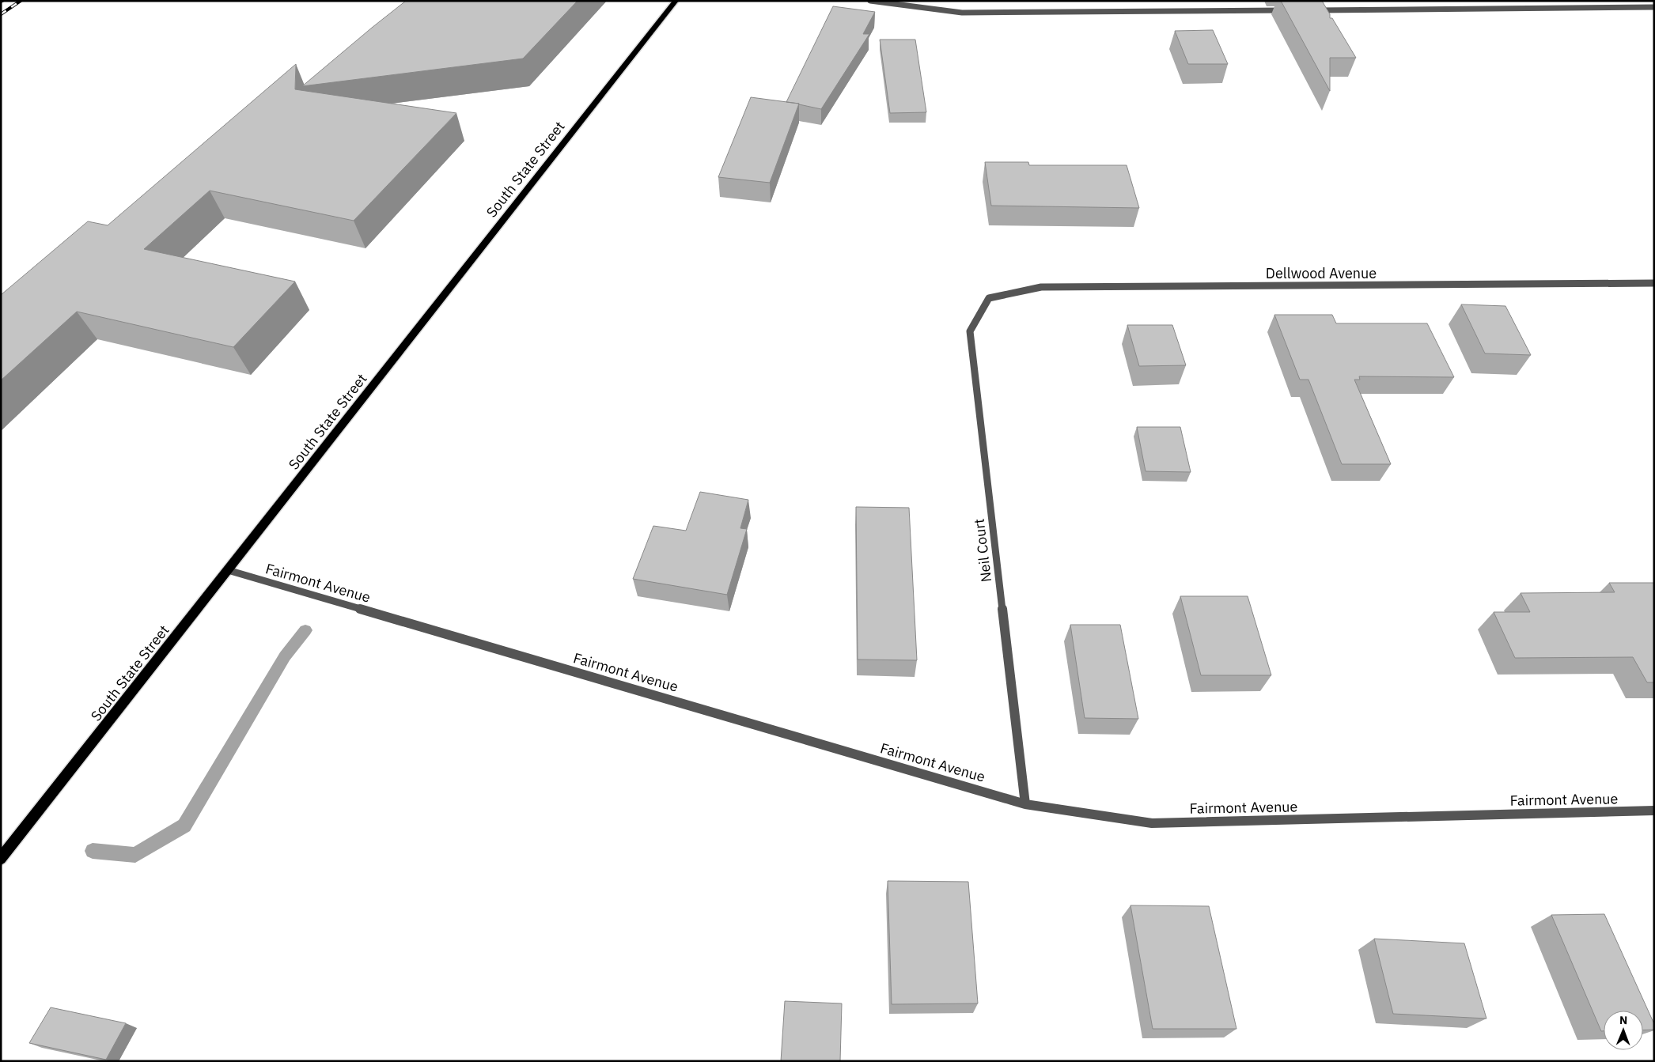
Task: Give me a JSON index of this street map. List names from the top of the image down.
{
  "streets": {
    "main road": ["South State Street"],
    "street": ["Dellwood Avenue", "Neil Court", "Fairmont Avenue"]
  },
  "crossings": [
    ["South State Street", "Fairmont Avenue"],
    ["Dellwood Avenue", "Neil Court"],
    ["Neil Court", "Fairmont Avenue"]
  ],
  "north": "top"
}
